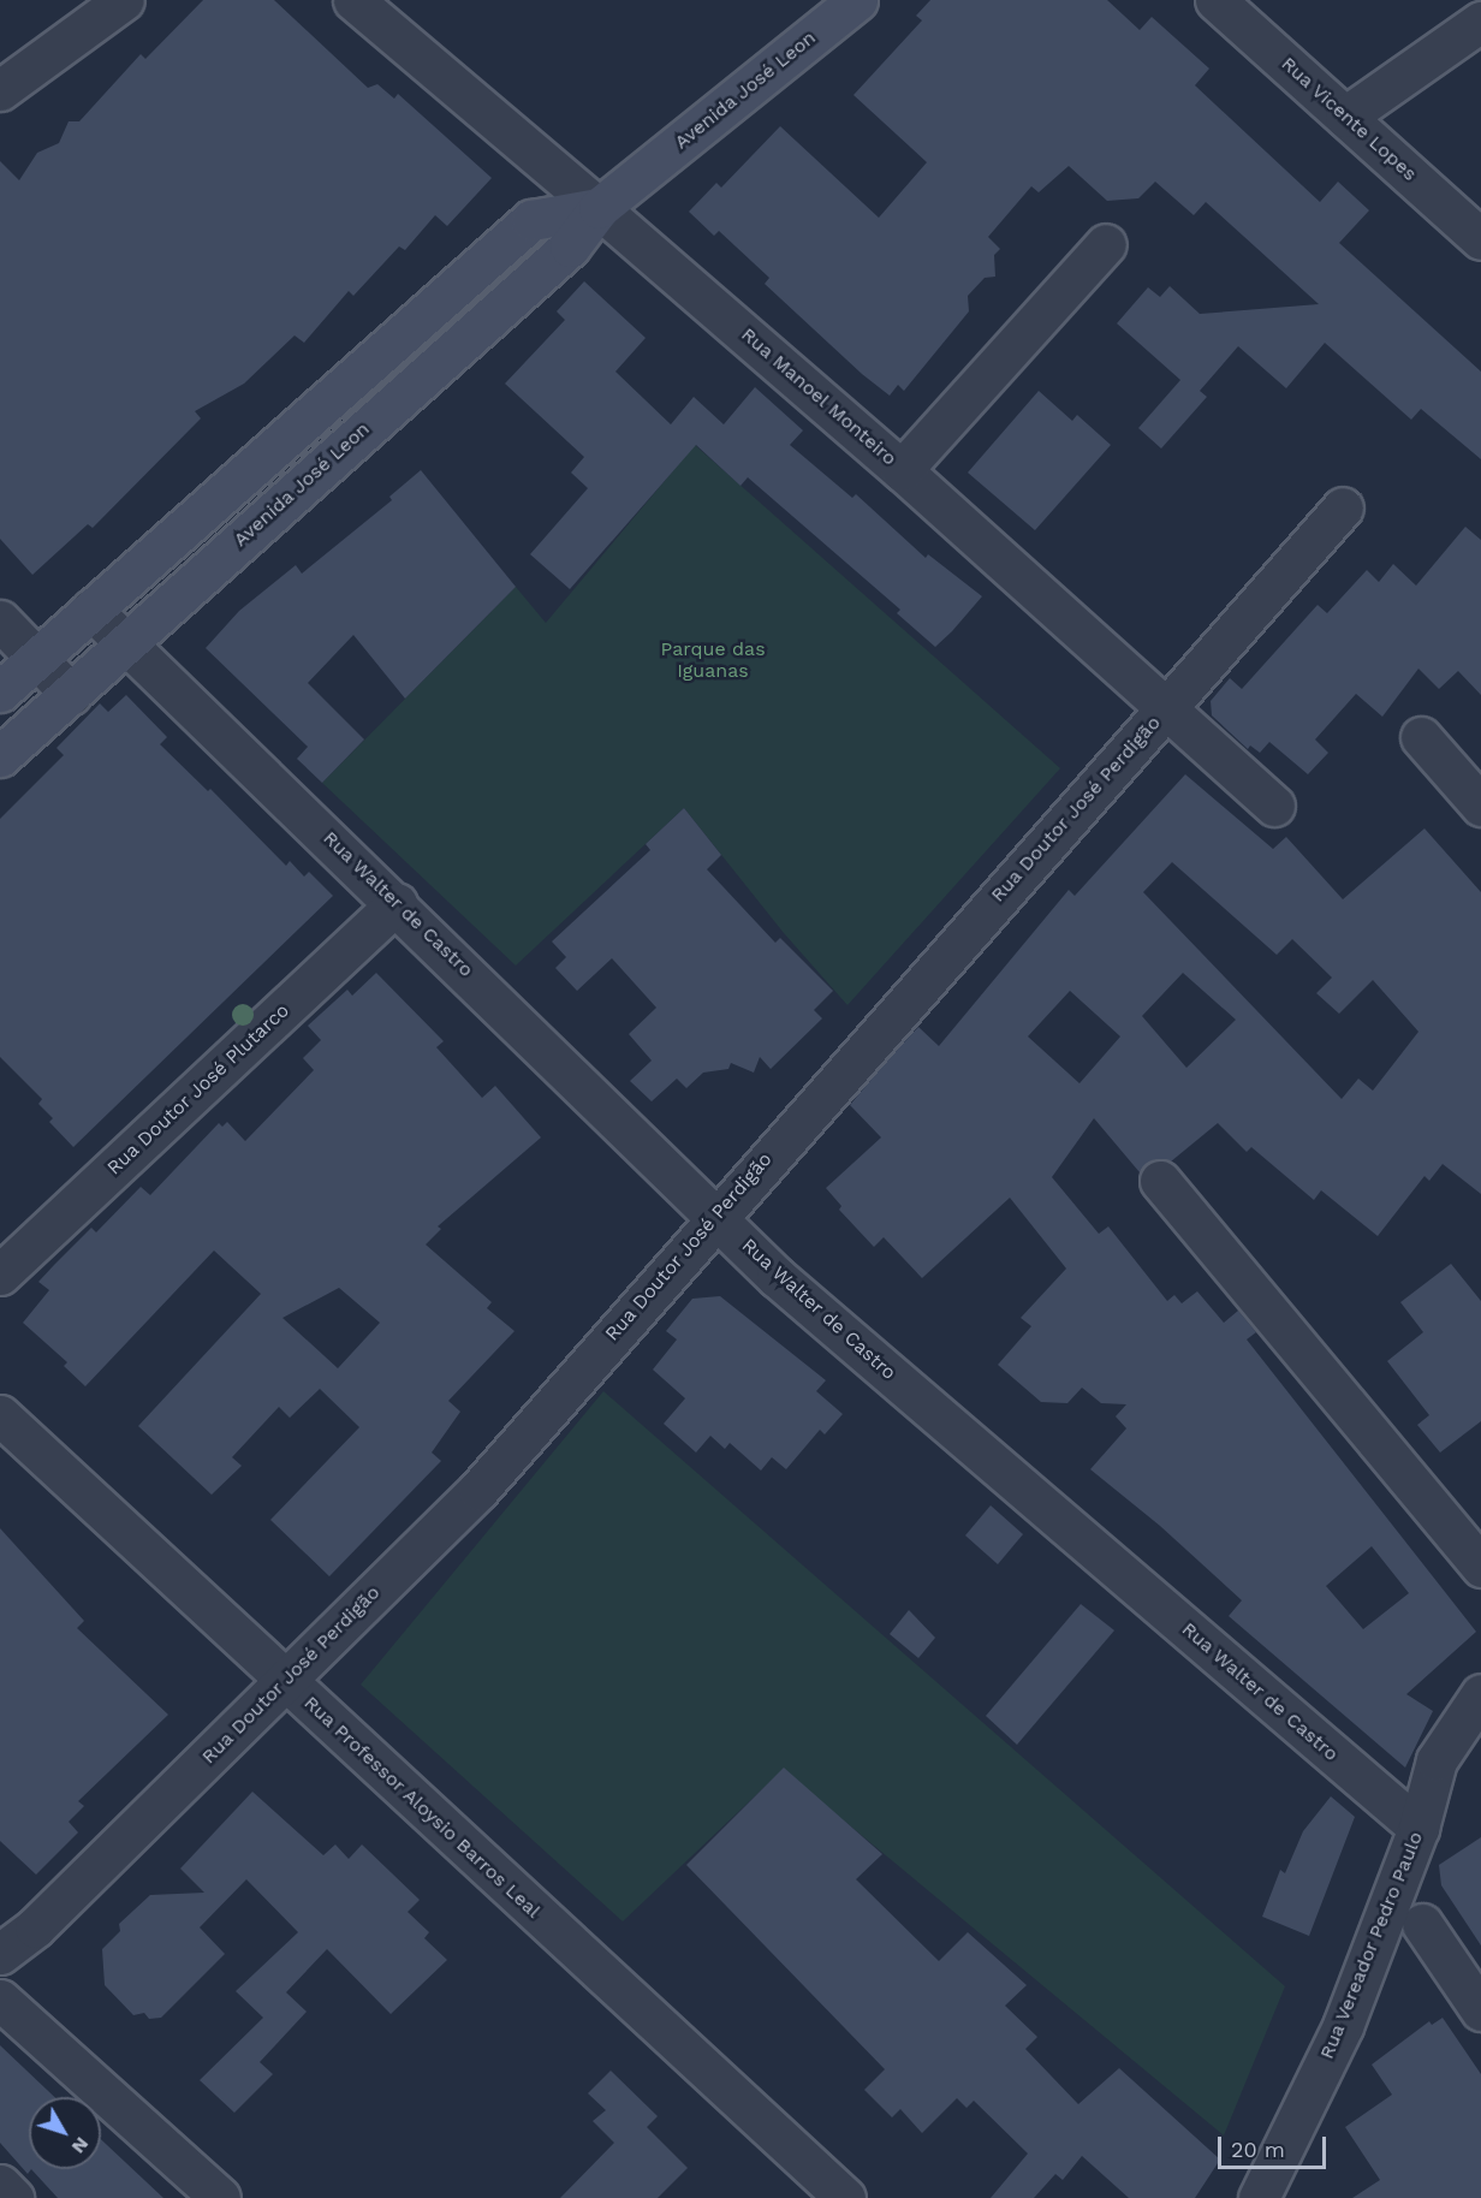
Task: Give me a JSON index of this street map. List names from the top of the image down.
{
  "streets": {
    "main road": ["Avenida José Leon"],
    "street": [
      "Rua Vicente Lopes",
      "Rua Manoel Monteiro",
      "Rua Doutor José Perdigão",
      "Rua Walter de Castro",
      "Rua Doutor José Plutarco",
      "Rua Professor Aloysio Barros Leal",
      "Rua Vereador Pedro Paulo"
    ]
  },
  "crossings": [
    ["Avenida José Leon", "Rua Manoel Monteiro"],
    ["Avenida José Leon", "Rua Walter de Castro"],
    ["Rua Manoel Monteiro", "Rua Doutor José Perdigão"],
    ["Rua Doutor José Perdigão", "Rua Walter de Castro"],
    ["Rua Doutor José Perdigão", "Rua Professor Aloysio Barros Leal"],
    ["Rua Walter de Castro", "Rua Doutor José Plutarco"],
    ["Rua Walter de Castro", "Rua Vereador Pedro Paulo"]
  ],
  "parks": ["Parque das Iguanas"],
  "scale_bar": "20 m",
  "north": "bottom right"
}
